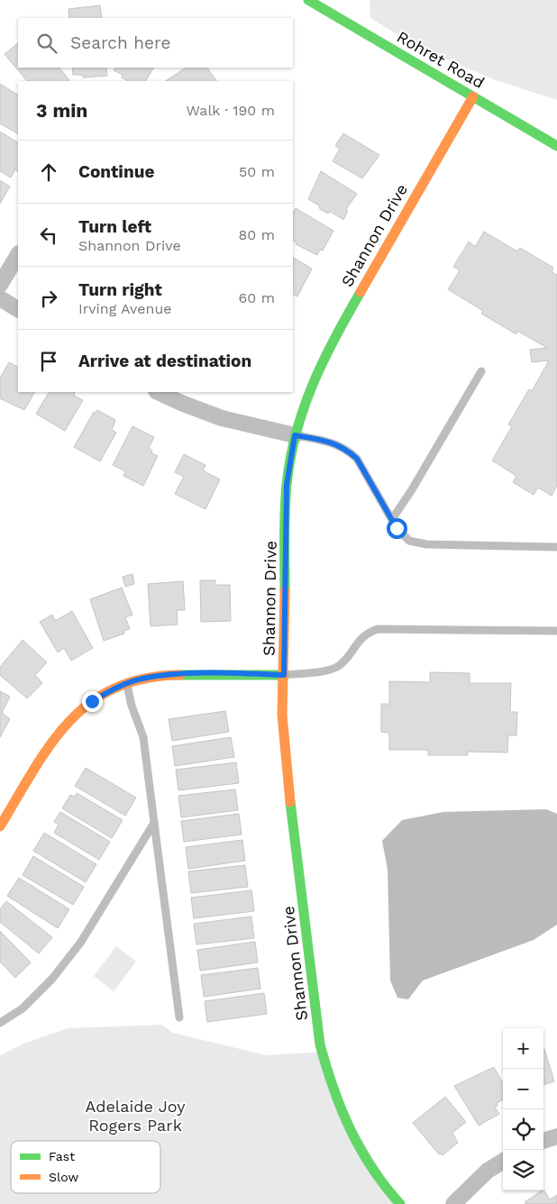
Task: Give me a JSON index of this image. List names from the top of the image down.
{
  "streets": {
    "street": ["Rohret Road", "Shannon Drive"]
  },
  "crossings": [
    ["Rohret Road", "Shannon Drive"]
  ],
  "parks": ["Adelaide Joy Rogers Park"],
  "legend": ["Fast", "Slow"],
  "page": {
    "search": "Search here",
    "heading": ["3 min", "Walk · 190 m"],
    "list": [
      ["Continue", "50 m"],
      ["Turn left", "Shannon Drive", "80 m"],
      ["Turn right", "Irving Avenue", "60 m"],
      "Arrive at destination"
    ],
    "map_buttons": ["+", "−"]
  }
}
